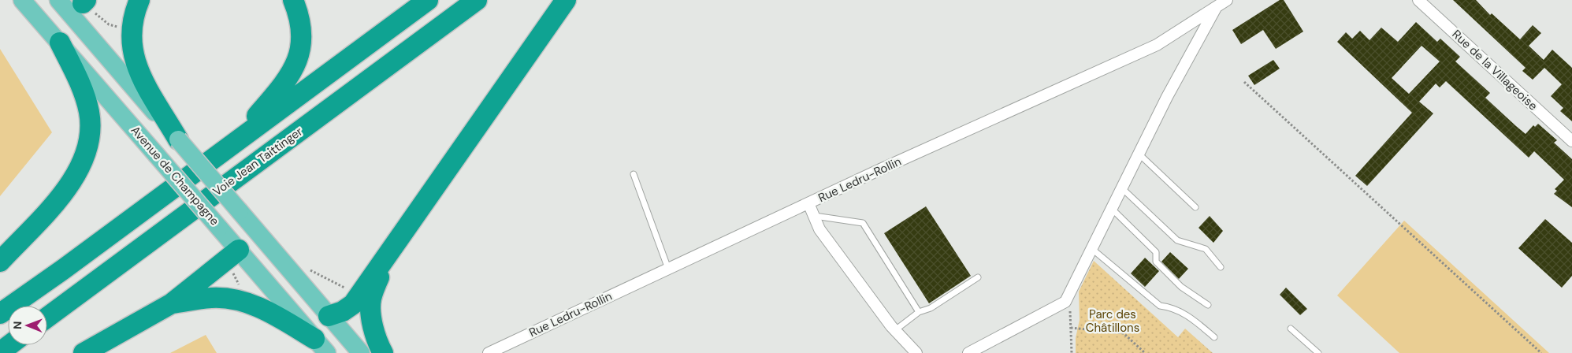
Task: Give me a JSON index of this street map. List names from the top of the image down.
{
  "streets": {
    "highway": ["Voie Jean Taittinger"],
    "main road": ["Avenue de Champagne"],
    "street": ["Rue de la Villageoise", "Rue Ledru-Rollin"]
  },
  "parks": ["Parc des Châtillons"],
  "north": "left"
}
